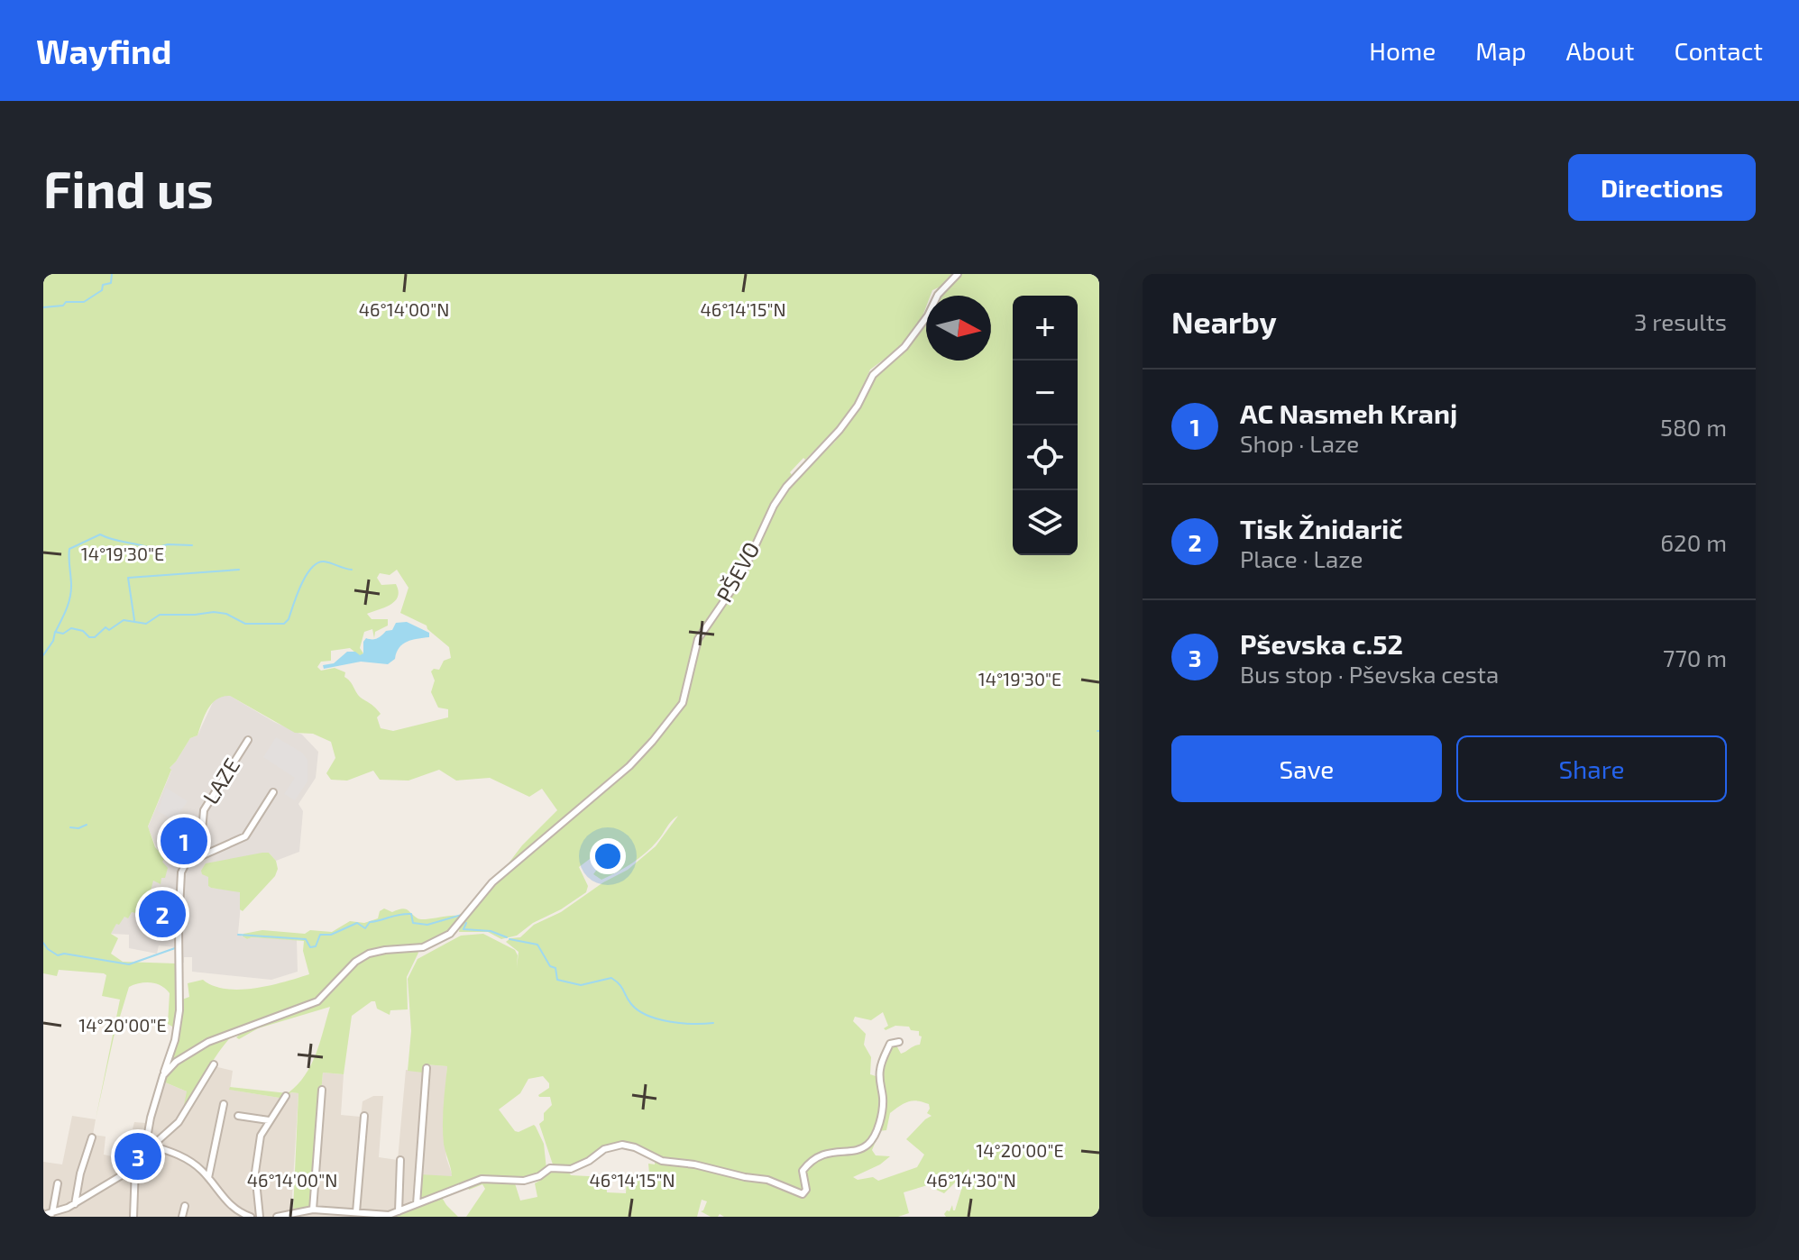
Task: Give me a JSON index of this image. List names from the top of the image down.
{
  "streets": {
    "street": ["PŠEVO", "LAZE"]
  },
  "crossings": [
    ["PŠEVO", "LAZE"]
  ],
  "north": "right",
  "page": {
    "header": "Wayfind",
    "nav": [
      "Home",
      "Map",
      "About",
      "Contact"
    ],
    "buttons": [
      "Directions",
      ["Save", "Share"]
    ],
    "title": "Find us",
    "heading": ["Nearby", "3 results"],
    "map_buttons": ["+", "−"],
    "list": [
      {
        "mark": "1",
        "name": "AC Nasmeh Kranj",
        "note": "Shop · Laze",
        "value": "580 m"
      },
      {
        "mark": "2",
        "name": "Tisk Žnidarič",
        "note": "Place · Laze",
        "value": "620 m"
      },
      {
        "mark": "3",
        "name": "Pševska c.52",
        "note": "Bus stop · Pševska cesta",
        "value": "770 m"
      }
    ],
    "pins": ["1", "2", "3"]
  },
  "coordinates": [
    "46°14'00\"N",
    "46°14'15\"N",
    "14°19'30\"E",
    "14°20'00\"E",
    "46°14'30\"N"
  ]
}
